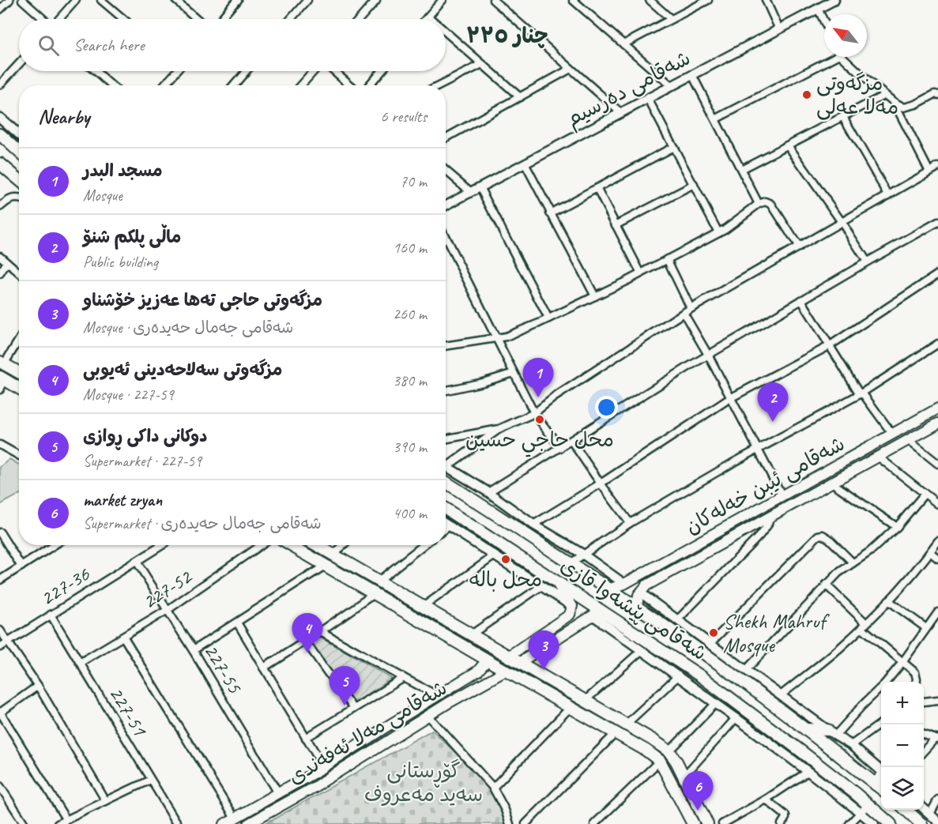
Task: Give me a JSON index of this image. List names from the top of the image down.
{
  "streets": {
    "main road": ["شەقامی ئیبن خەلەکان", "شەقامی پێشەوا قازی", "شەقامی مەلا ئەفەندی"],
    "street": [
      "شەقامی دەرسیم",
      "227-36",
      "227-52",
      "227-55",
      "227-51"
    ]
  },
  "crossings": [
    ["شەقامی ئیبن خەلەکان", "شەقامی پێشەوا قازی"],
    ["227-36", "227-55"],
    ["227-36", "227-51"],
    ["227-52", "227-55"],
    ["227-52", "227-51"],
    ["227-55", "شەقامی مەلا ئەفەندی"]
  ],
  "districts": ["چنار ٣٣٥"],
  "parks": ["گۆڕستانی سەید مەعروف"],
  "places": [
    "مزگەوتی مەلا عەلی",
    "محل حاجي حسین",
    "محل باله",
    "Shekh Mahruf Mosque"
  ],
  "north": "top left",
  "page": {
    "search": "Search here",
    "heading": ["Nearby", "6 results"],
    "list": [
      {
        "mark": "1",
        "name": "مسجد البدر",
        "note": "Mosque",
        "value": "70 m"
      },
      {
        "mark": "2",
        "name": "ماڵی پلکم شنۆ",
        "note": "Public building",
        "value": "160 m"
      },
      {
        "mark": "3",
        "name": "مزگەوتی حاجی تەها عەزیز خۆشناو",
        "note": "Mosque · شەقامی جەمال حەیدەری",
        "value": "260 m"
      },
      {
        "mark": "4",
        "name": "مزگەوتی سەلاحەدینی ئەیوبی",
        "note": "Mosque · 227-59",
        "value": "380 m"
      },
      {
        "mark": "5",
        "name": "دوکانی داکی ڕوازی",
        "note": "Supermarket · 227-59",
        "value": "390 m"
      },
      {
        "mark": "6",
        "name": "market zryan",
        "note": "Supermarket · شەقامی جەمال حەیدەری",
        "value": "400 m"
      }
    ],
    "pins": [
      "1",
      "2",
      "4",
      "3",
      "5",
      "6"
    ],
    "map_buttons": ["+", "−"]
  }
}
